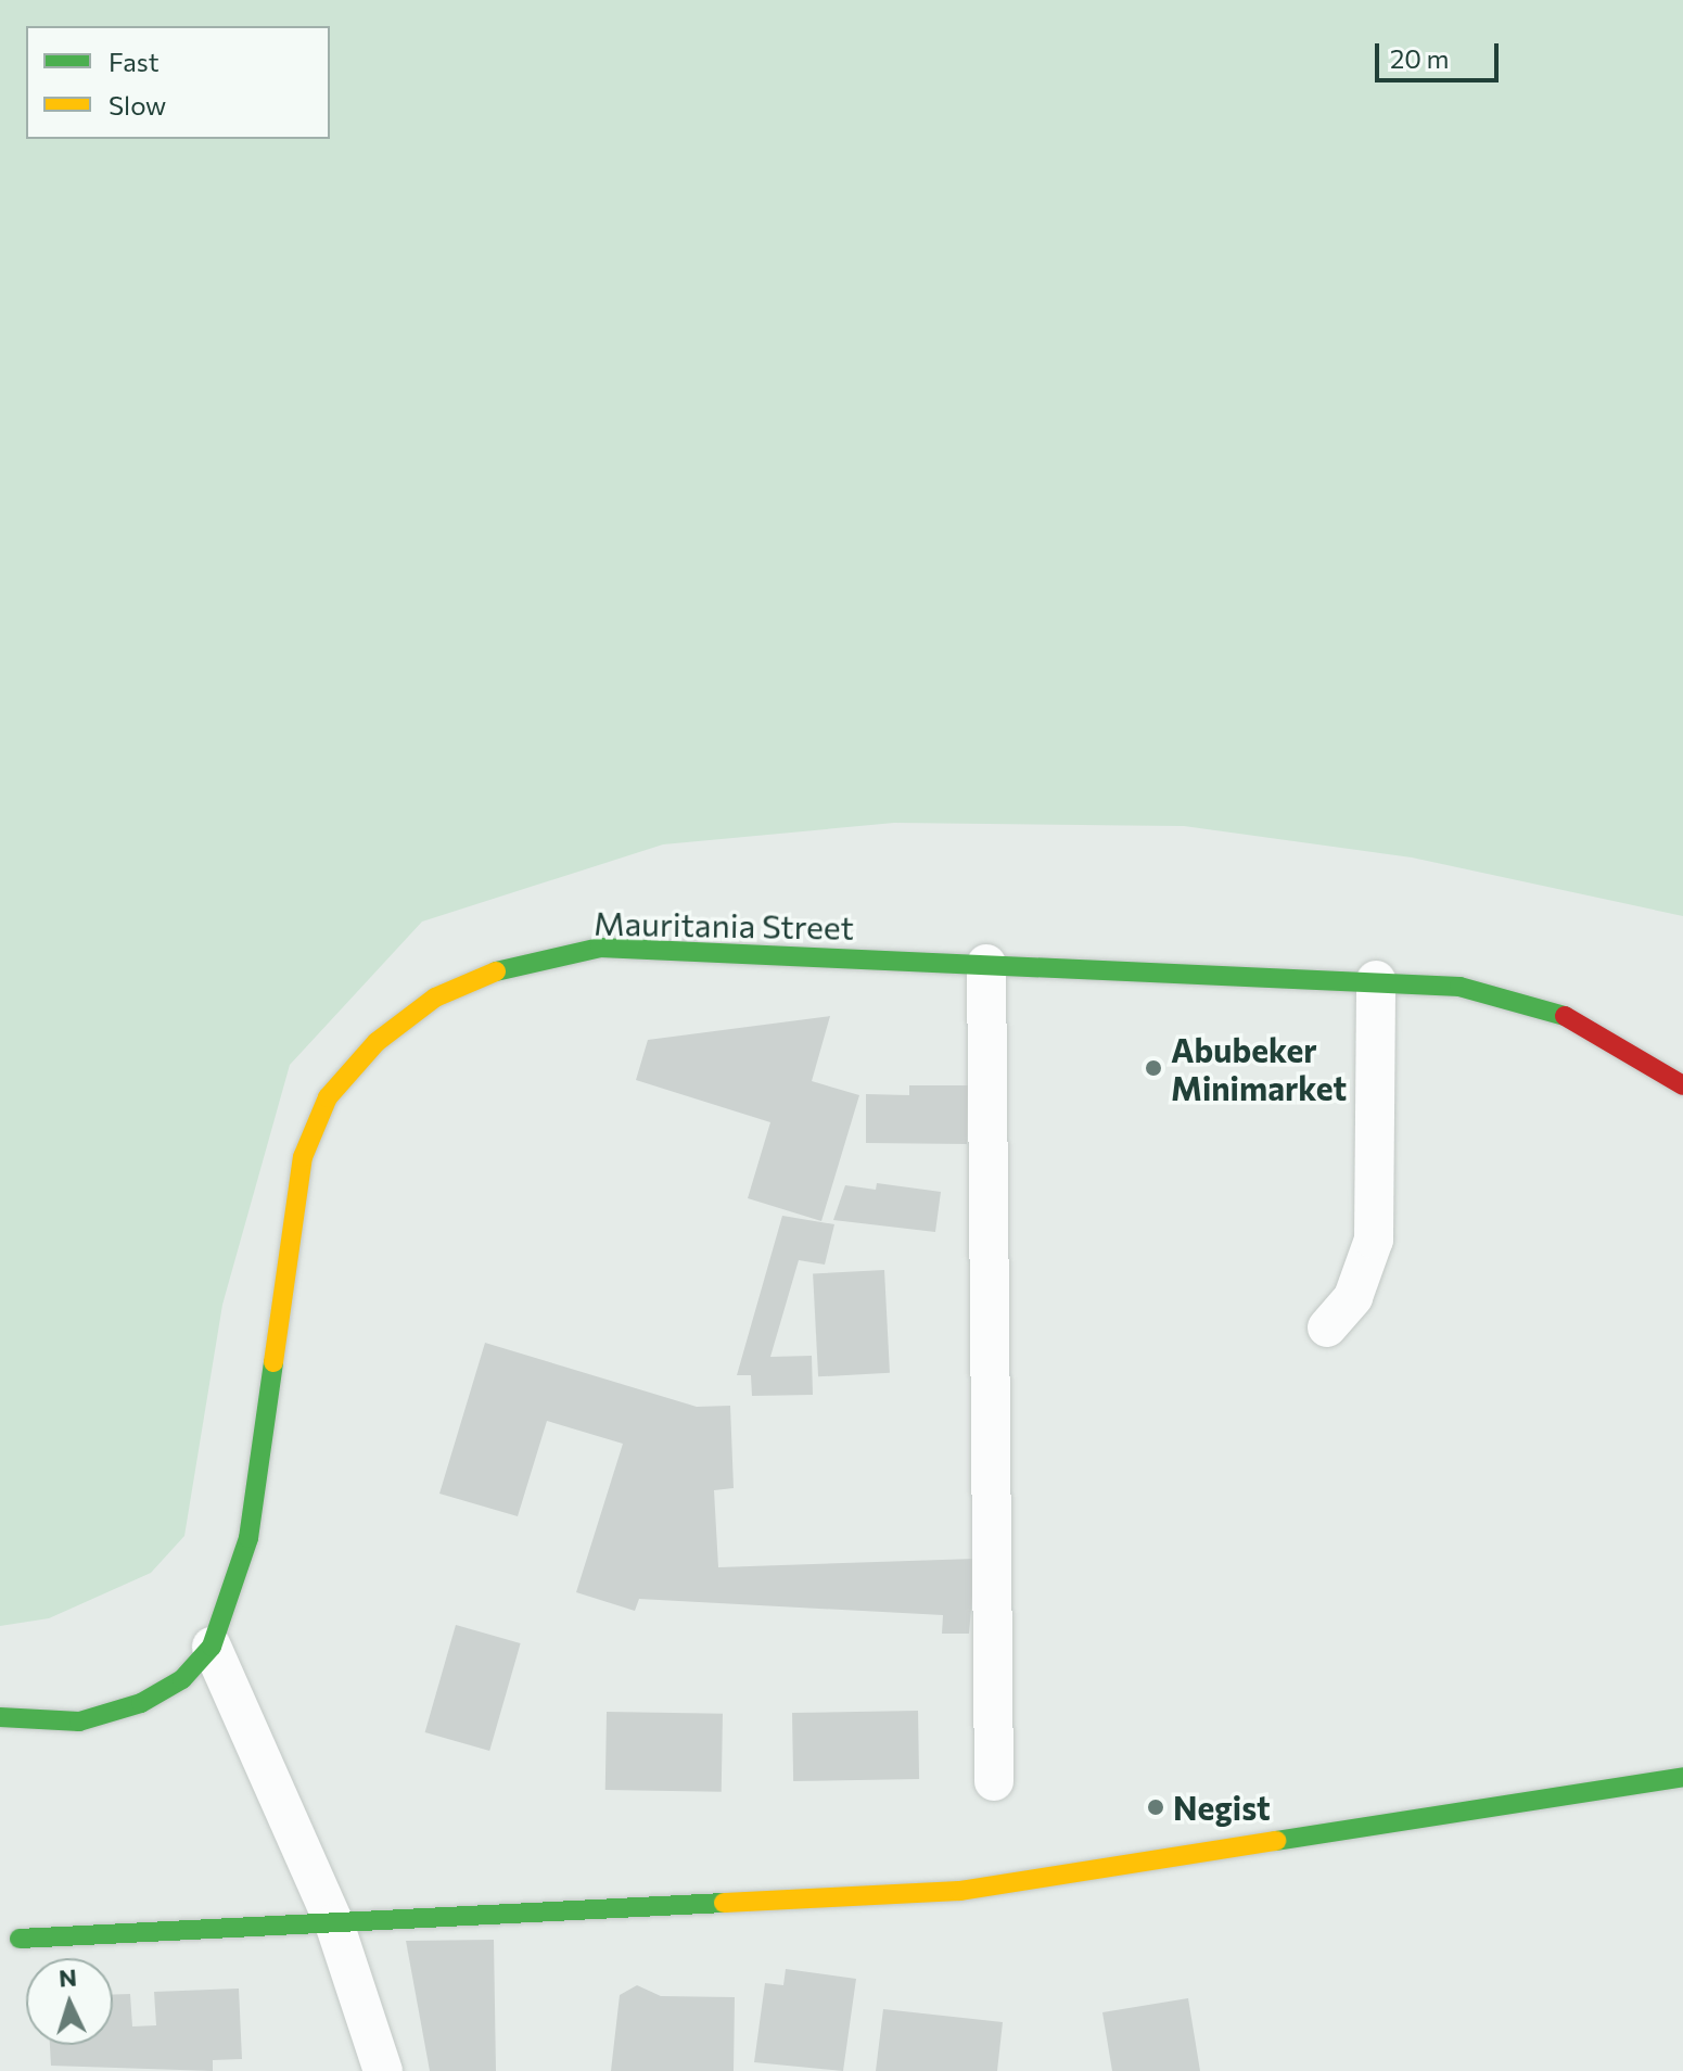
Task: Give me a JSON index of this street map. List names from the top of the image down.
{
  "streets": {
    "main road": ["Mauritania Street"]
  },
  "places": ["Abubeker Minimarket", "Negist"],
  "legend": ["Fast", "Slow"],
  "scale_bar": "20 m",
  "north": "top"
}
